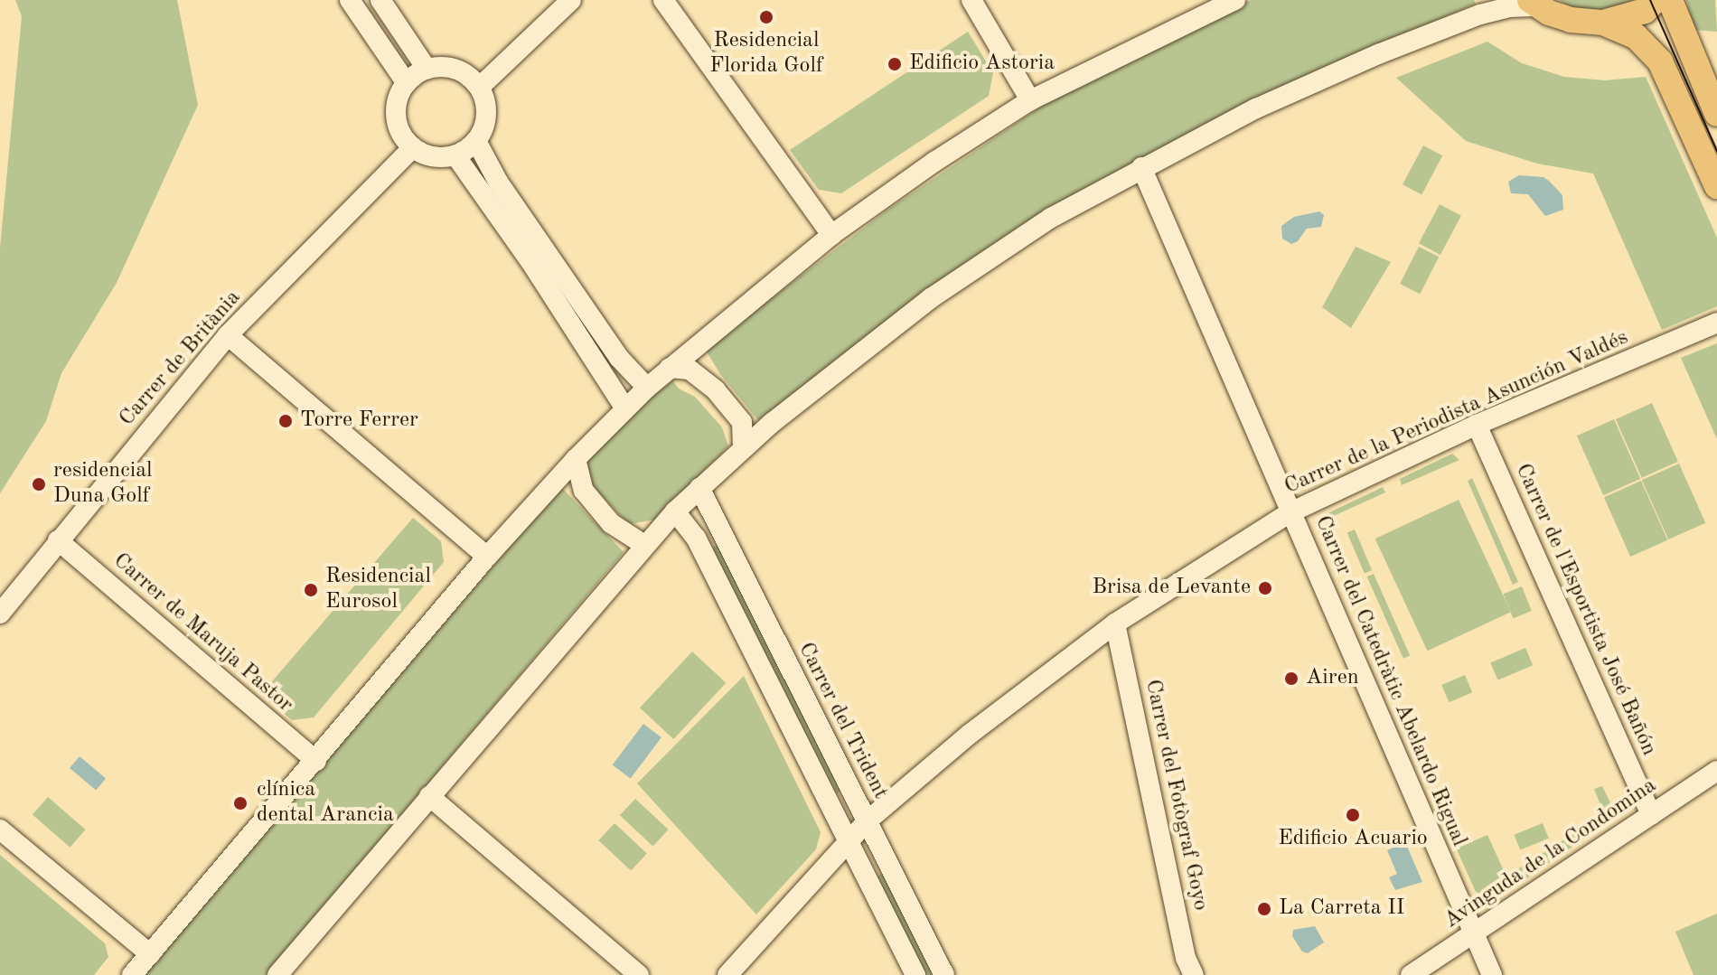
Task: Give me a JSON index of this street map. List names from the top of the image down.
{
  "streets": {
    "street": [
      "Carrer de Britània",
      "Carrer de la Periodista Asunción Valdés",
      "Carrer de l'Esportista José Bañón",
      "Carrer de Maruja Pastor",
      "Carrer del Catedràtic Abelardo Rigual",
      "Carrer del Trident",
      "Carrer del Fotògraf Goyo",
      "Avinguda de la Condomina"
    ]
  },
  "crossings": [
    ["Carrer de Britània", "Carrer de Maruja Pastor"],
    ["Carrer de la Periodista Asunción Valdés", "Carrer de l'Esportista José Bañón"],
    ["Carrer de la Periodista Asunción Valdés", "Carrer del Catedràtic Abelardo Rigual"],
    ["Carrer de la Periodista Asunción Valdés", "Carrer del Trident"],
    ["Carrer de la Periodista Asunción Valdés", "Carrer del Fotògraf Goyo"],
    ["Carrer de l'Esportista José Bañón", "Avinguda de la Condomina"],
    ["Carrer del Catedràtic Abelardo Rigual", "Avinguda de la Condomina"]
  ],
  "places": [
    "Residencial Florida Golf",
    "Edificio Astoria",
    "Torre Ferrer",
    "residencial Duna Golf",
    "Brisa de Levante",
    "Residencial Eurosol",
    "Airen",
    "clínica dental Arancia",
    "Edificio Acuario",
    "La Carreta II"
  ]
}
